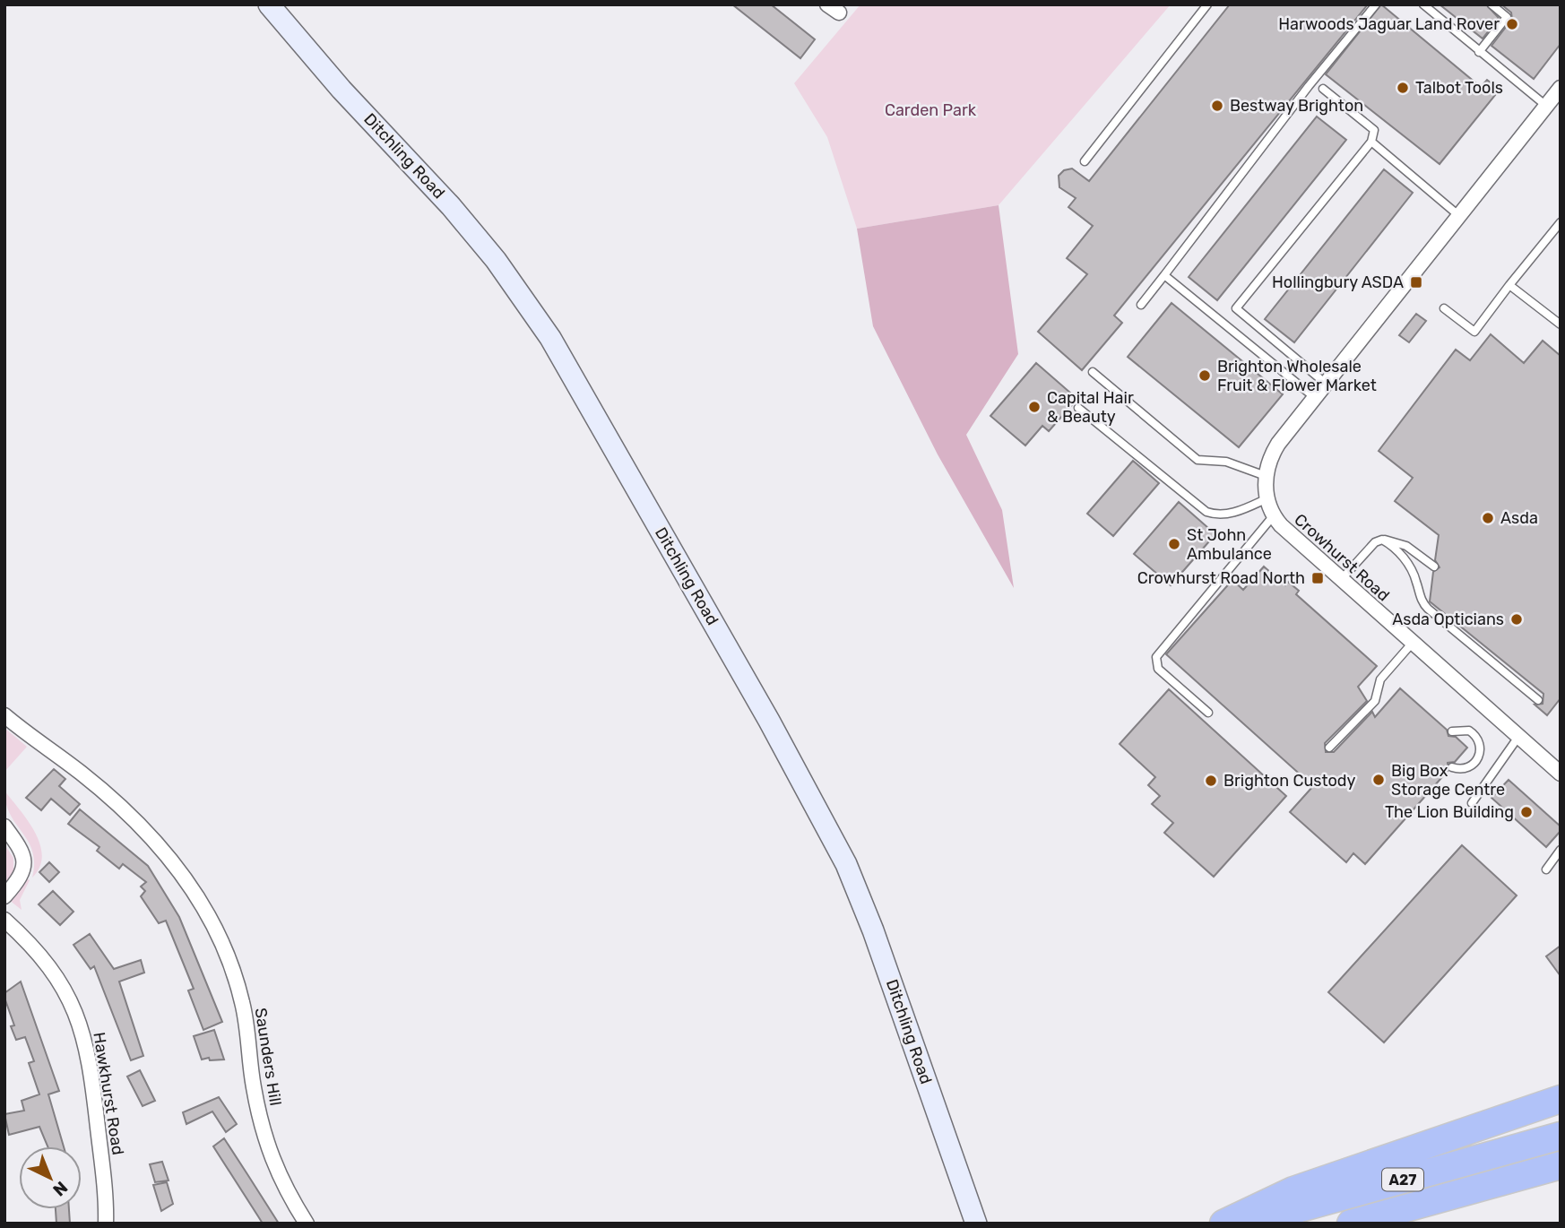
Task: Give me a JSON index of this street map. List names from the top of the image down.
{
  "streets": {
    "highway": ["A27"],
    "street": [
      "Ditchling Road",
      "Crowhurst Road",
      "Saunders Hill",
      "Hawkhurst Road"
    ]
  },
  "parks": ["Carden Park"],
  "places": {
    "other": [
      "Harwoods Jaguar Land Rover",
      "Talbot Tools",
      "Bestway Brighton",
      "Brighton Wholesale Fruit & Flower Market",
      "Capital Hair & Beauty",
      "Asda",
      "St John Ambulance",
      "Asda Opticians",
      "Big Box Storage Centre",
      "Brighton Custody",
      "The Lion Building"
    ],
    "transit": ["Hollingbury ASDA", "Crowhurst Road North"]
  },
  "north": "bottom right"
}
